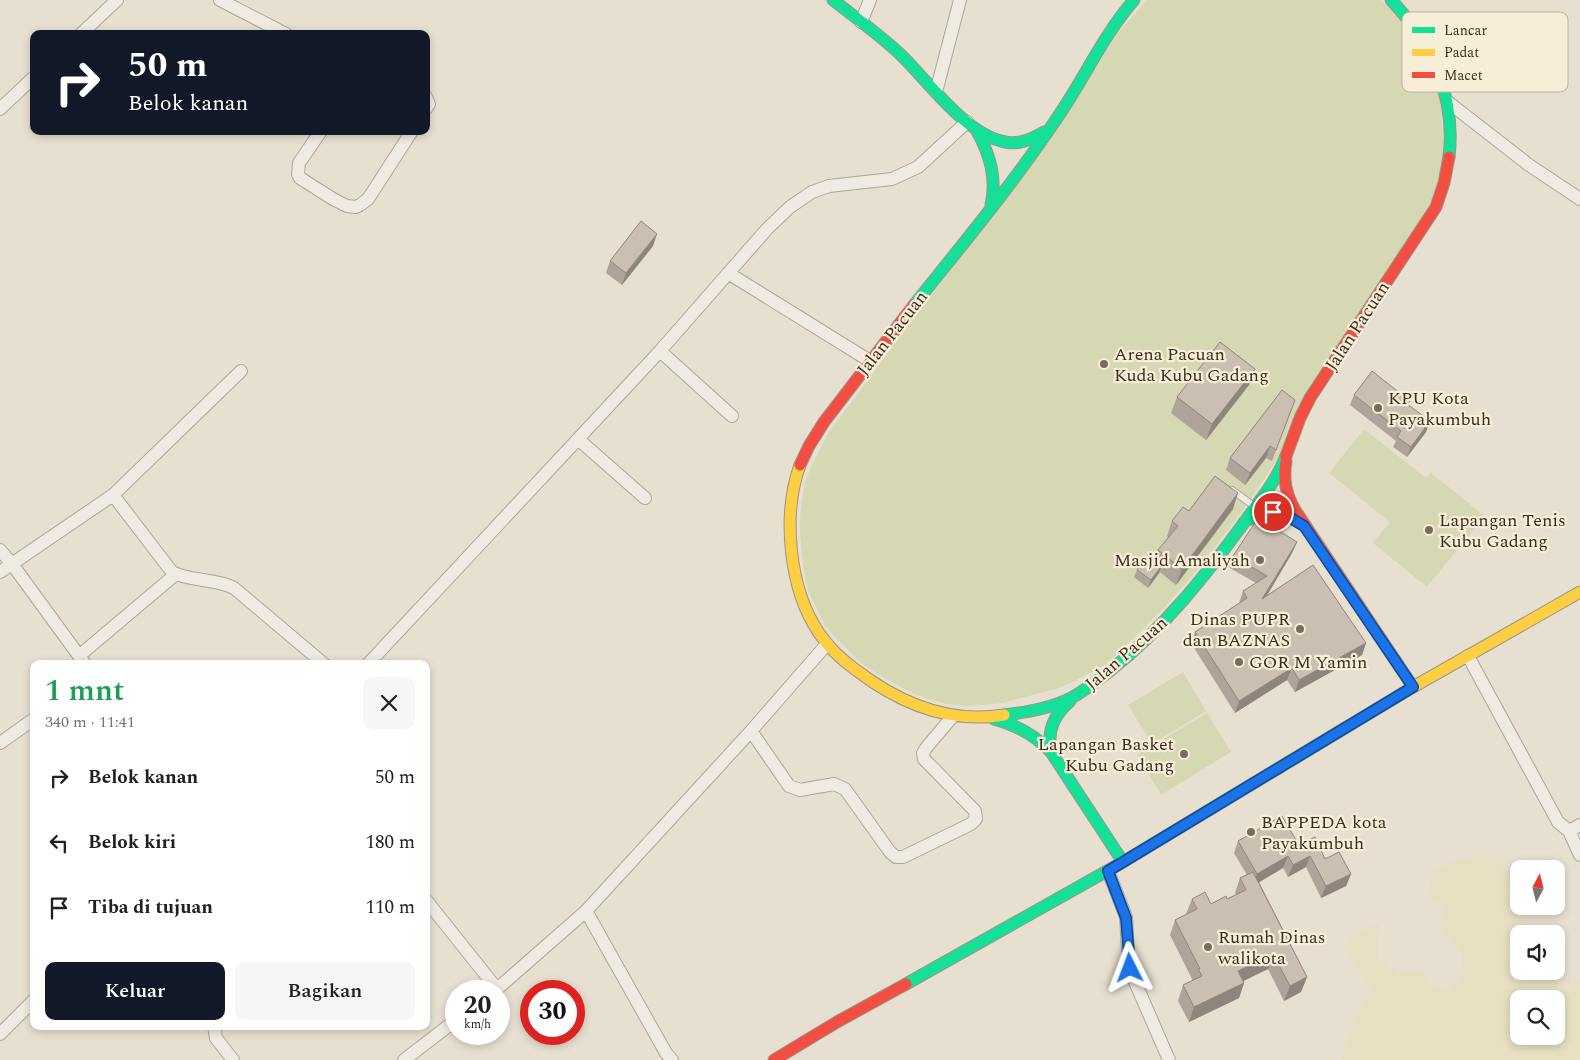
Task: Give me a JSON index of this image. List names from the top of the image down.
{
  "streets": {
    "street": ["Jalan Pacuan"]
  },
  "places": [
    "Arena Pacuan Kuda Kubu Gadang",
    "KPU Kota Payakumbuh",
    "Lapangan Tenis Kubu Gadang",
    "Masjid Amaliyah",
    "Dinas PUPR dan BAZNAS",
    "GOR M Yamin",
    "Lapangan Basket Kubu Gadang",
    "BAPPEDA kota Payakumbuh",
    "Rumah Dinas walikota"
  ],
  "legend": ["Lancar", "Padat", "Macet"],
  "north": "top",
  "page": {
    "turn": ["50 m", "Belok kanan"],
    "heading": ["1 mnt", "340 m · 11:41"],
    "list": [
      {
        "name": "Belok kanan",
        "value": "50 m"
      },
      {
        "name": "Belok kiri",
        "value": "180 m"
      },
      {
        "name": "Tiba di tujuan",
        "value": "110 m"
      }
    ],
    "buttons": ["Keluar", "Bagikan"],
    "speed": "20 km/h",
    "limit": "30"
  }
}
